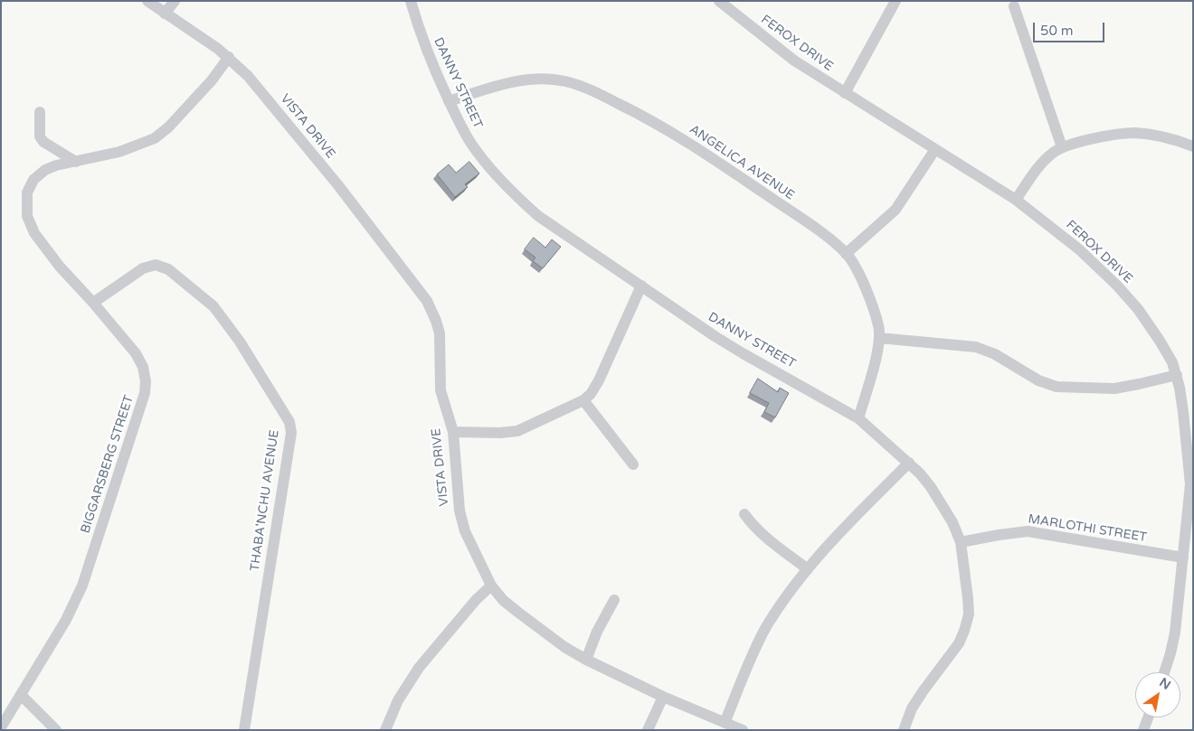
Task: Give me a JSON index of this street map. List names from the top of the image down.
{
  "streets": {
    "street": [
      "FEROX DRIVE",
      "DANNY STREET",
      "VISTA DRIVE",
      "ANGELICA AVENUE",
      "BIGGARSBERG STREET",
      "THABA'NCHU AVENUE",
      "MARLOTHI STREET"
    ]
  },
  "crossings": [
    ["FEROX DRIVE", "MARLOTHI STREET"],
    ["DANNY STREET", "ANGELICA AVENUE"],
    ["DANNY STREET", "MARLOTHI STREET"],
    ["BIGGARSBERG STREET", "THABA'NCHU AVENUE"]
  ],
  "scale_bar": "50 m",
  "north": "top right"
}
